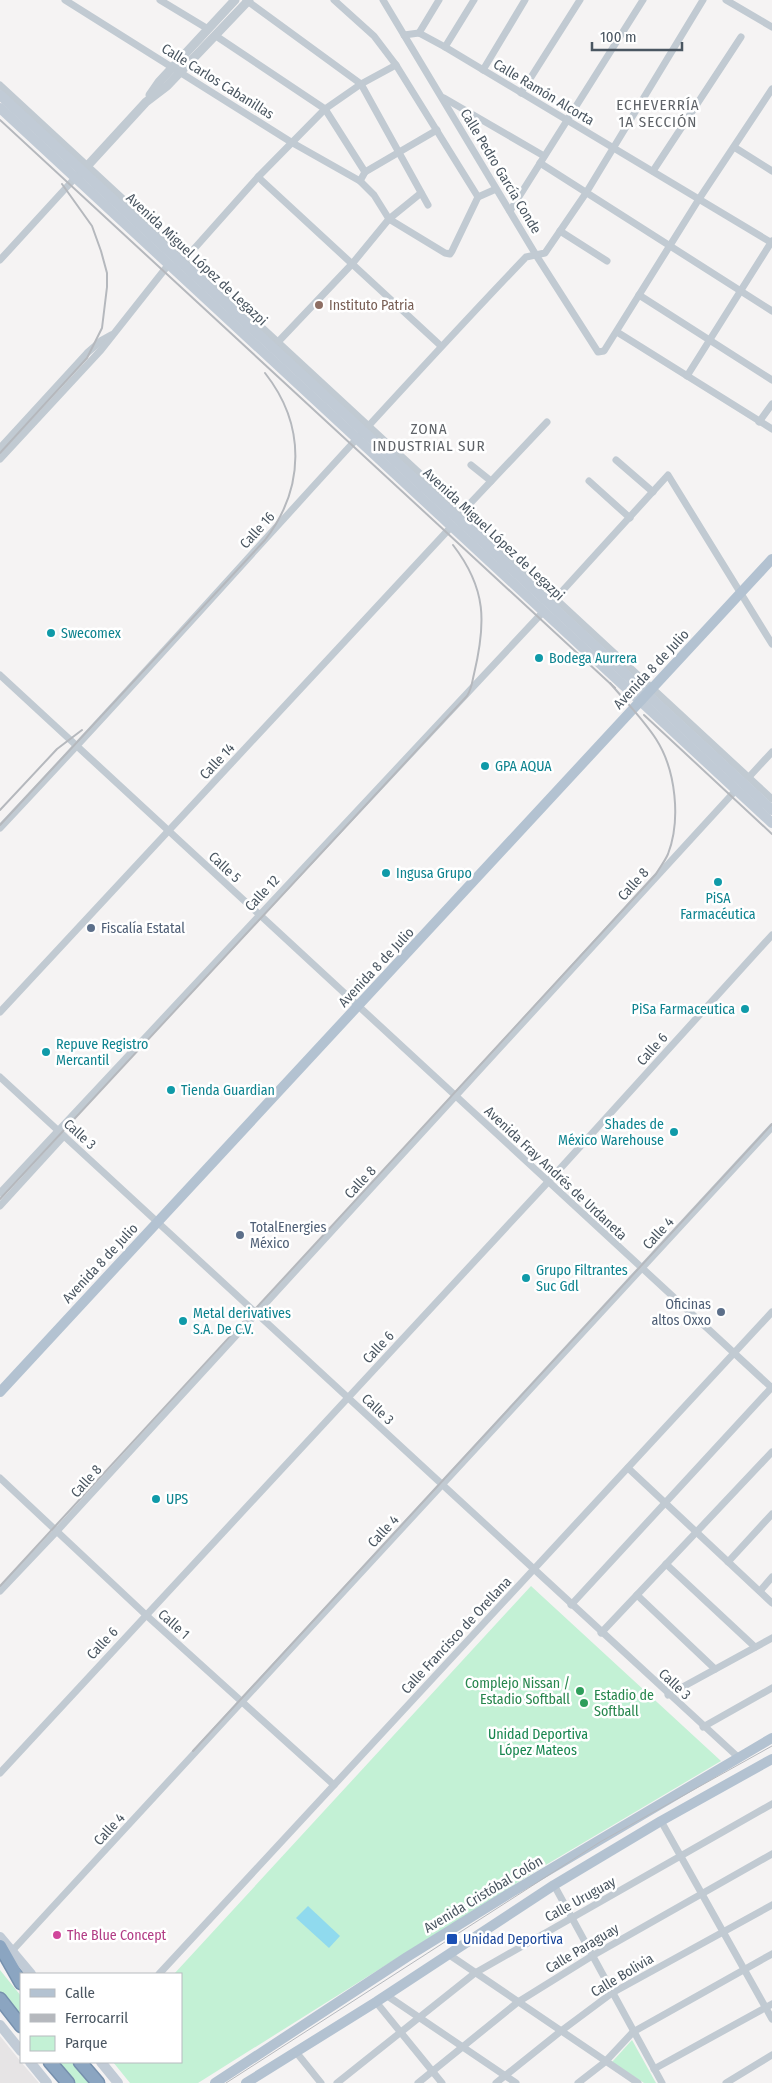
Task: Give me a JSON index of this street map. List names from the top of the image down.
{
  "streets": {
    "main road": ["Avenida Miguel López de Legazpi", "Avenida 8 de Julio", "Avenida Cristóbal Colón"],
    "street": [
      "Calle Carlos Cabanillas",
      "Calle Ramón Alcorta",
      "Calle Pedro García Conde",
      "Calle 16",
      "Calle 14",
      "Calle 5",
      "Calle 8",
      "Calle 12",
      "Calle 6",
      "Calle 3",
      "Avenida Fray Andrés de Urdaneta",
      "Calle 4",
      "Calle 1",
      "Calle Francisco de Orellana",
      "Calle Uruguay",
      "Calle Paraguay",
      "Calle Bolivia"
    ]
  },
  "crossings": [
    ["Calle Ramón Alcorta", "Calle 16"],
    ["Calle Pedro García Conde", "Calle 16"],
    ["Avenida Miguel López de Legazpi", "Calle 16"],
    ["Avenida Miguel López de Legazpi", "Avenida 8 de Julio"],
    ["Avenida Miguel López de Legazpi", "Calle 14"],
    ["Avenida Miguel López de Legazpi", "Calle 8"],
    ["Avenida Miguel López de Legazpi", "Calle 12"],
    ["Calle 16", "Calle 5"],
    ["Avenida 8 de Julio", "Calle 5"],
    ["Avenida 8 de Julio", "Calle 3"],
    ["Calle 14", "Calle 5"],
    ["Calle 5", "Calle 8"],
    ["Calle 5", "Calle 12"],
    ["Calle 5", "Avenida Fray Andrés de Urdaneta"],
    ["Calle 8", "Calle 3"],
    ["Calle 8", "Avenida Fray Andrés de Urdaneta"],
    ["Calle 8", "Calle 1"],
    ["Calle 12", "Calle 3"],
    ["Calle 6", "Calle 3"],
    ["Calle 6", "Avenida Fray Andrés de Urdaneta"],
    ["Calle 6", "Calle 1"],
    ["Calle 3", "Calle 4"],
    ["Calle 3", "Calle Francisco de Orellana"],
    ["Calle 3", "Avenida Cristóbal Colón"],
    ["Avenida Fray Andrés de Urdaneta", "Calle 4"],
    ["Avenida Fray Andrés de Urdaneta", "Calle Francisco de Orellana"],
    ["Calle 4", "Calle 1"],
    ["Calle 1", "Calle Francisco de Orellana"]
  ],
  "districts": ["ECHEVERRÍA 1A SECCIÓN", "ZONA INDUSTRIAL SUR"],
  "parks": ["Unidad Deportiva López Mateos"],
  "places": {
    "other": [
      "Instituto Patria",
      "Swecomex",
      "Bodega Aurrera",
      "GPA AQUA",
      "Ingusa Grupo",
      "PiSA Farmacéutica",
      "Fiscalía Estatal",
      "PiSa Farmaceutica",
      "Repuve Registro Mercantil",
      "Tienda Guardian",
      "Shades de México Warehouse",
      "TotalEnergies México",
      "Grupo Filtrantes Suc Gdl",
      "Oficinas altos Oxxo",
      "Metal derivatives S.A. De C.V.",
      "UPS",
      "Complejo Nissan / Estadio Softball",
      "Estadio de Softball",
      "The Blue Concept"
    ],
    "transit": ["Unidad Deportiva"]
  },
  "legend": ["Calle", "Ferrocarril", "Parque"],
  "scale_bar": "100 m"
}
